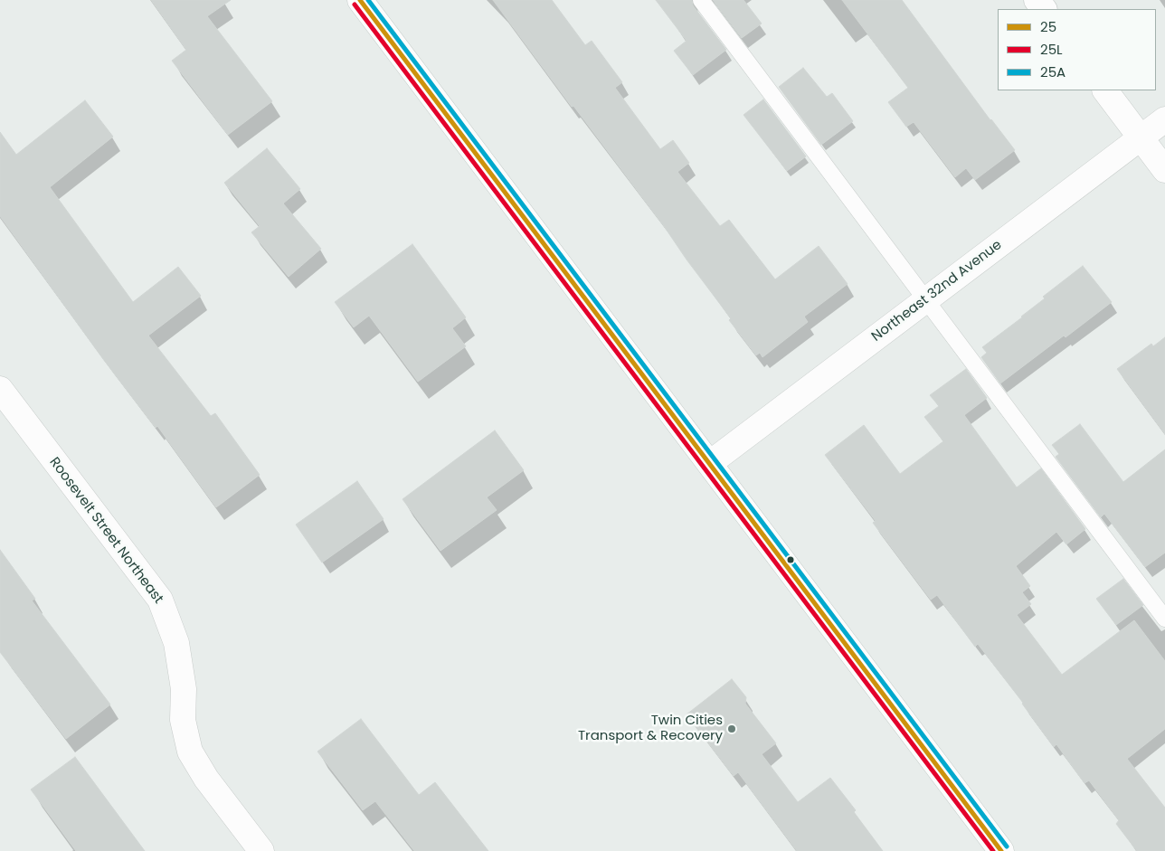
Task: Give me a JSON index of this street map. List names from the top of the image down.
{
  "streets": {
    "street": ["Northeast 32nd Avenue", "Roosevelt Street Northeast"]
  },
  "places": ["Twin Cities Transport & Recovery"],
  "lines": ["transit line 25", "transit line 25A", "transit line 25L"],
  "legend": ["25", "25L", "25A"]
}
